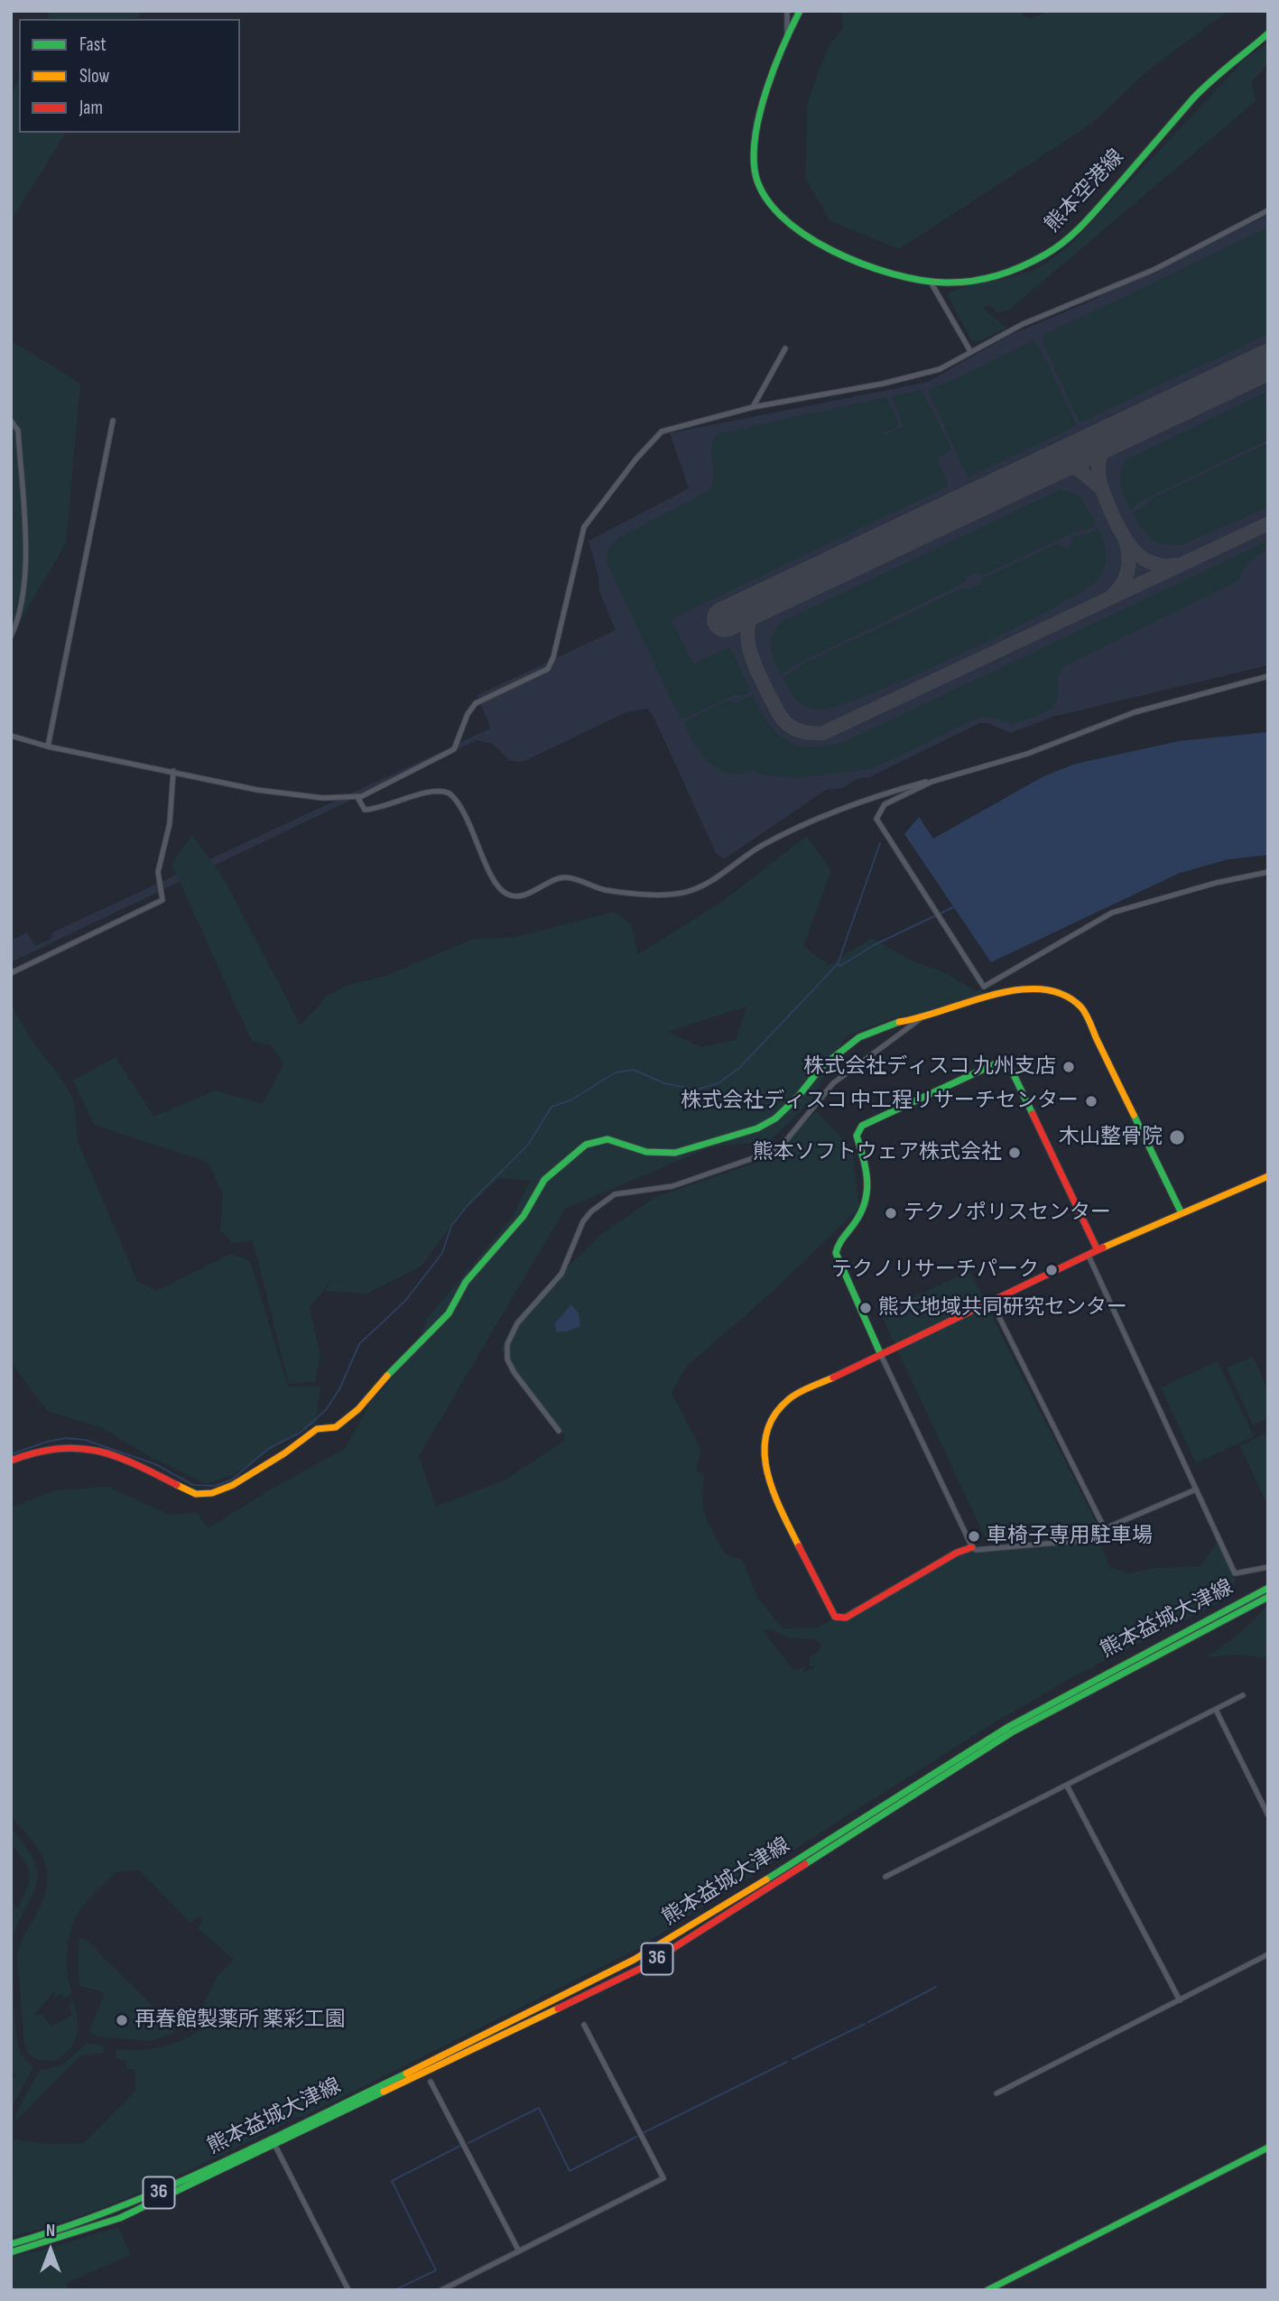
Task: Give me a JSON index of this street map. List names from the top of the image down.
{
  "streets": {
    "main road": ["熊本空港線", "熊本益城大津線", "36"]
  },
  "places": [
    "株式会社ディスコ 九州支店",
    "株式会社ディスコ 中工程リサーチセンター",
    "木山整骨院",
    "熊本ソフトウェア株式会社",
    "テクノポリスセンター",
    "テクノリサーチパーク",
    "熊大地域共同研究センター",
    "車椅子専用駐車場",
    "再春館製薬所 薬彩工園"
  ],
  "legend": ["Fast", "Slow", "Jam"],
  "north": "top"
}
